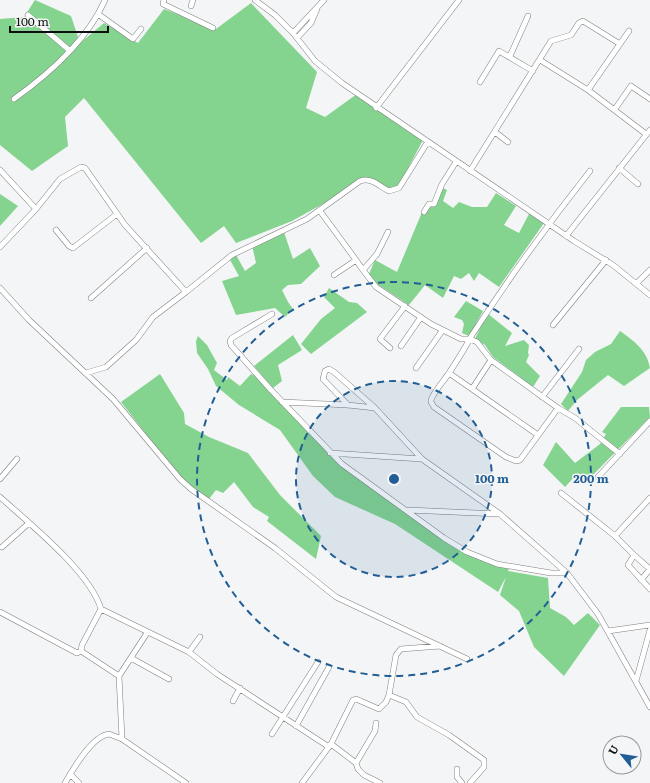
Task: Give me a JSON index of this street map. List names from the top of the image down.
{
  "scale_bar": "100 m",
  "north": "top left",
  "rings": ["100 m", "200 m"]
}
